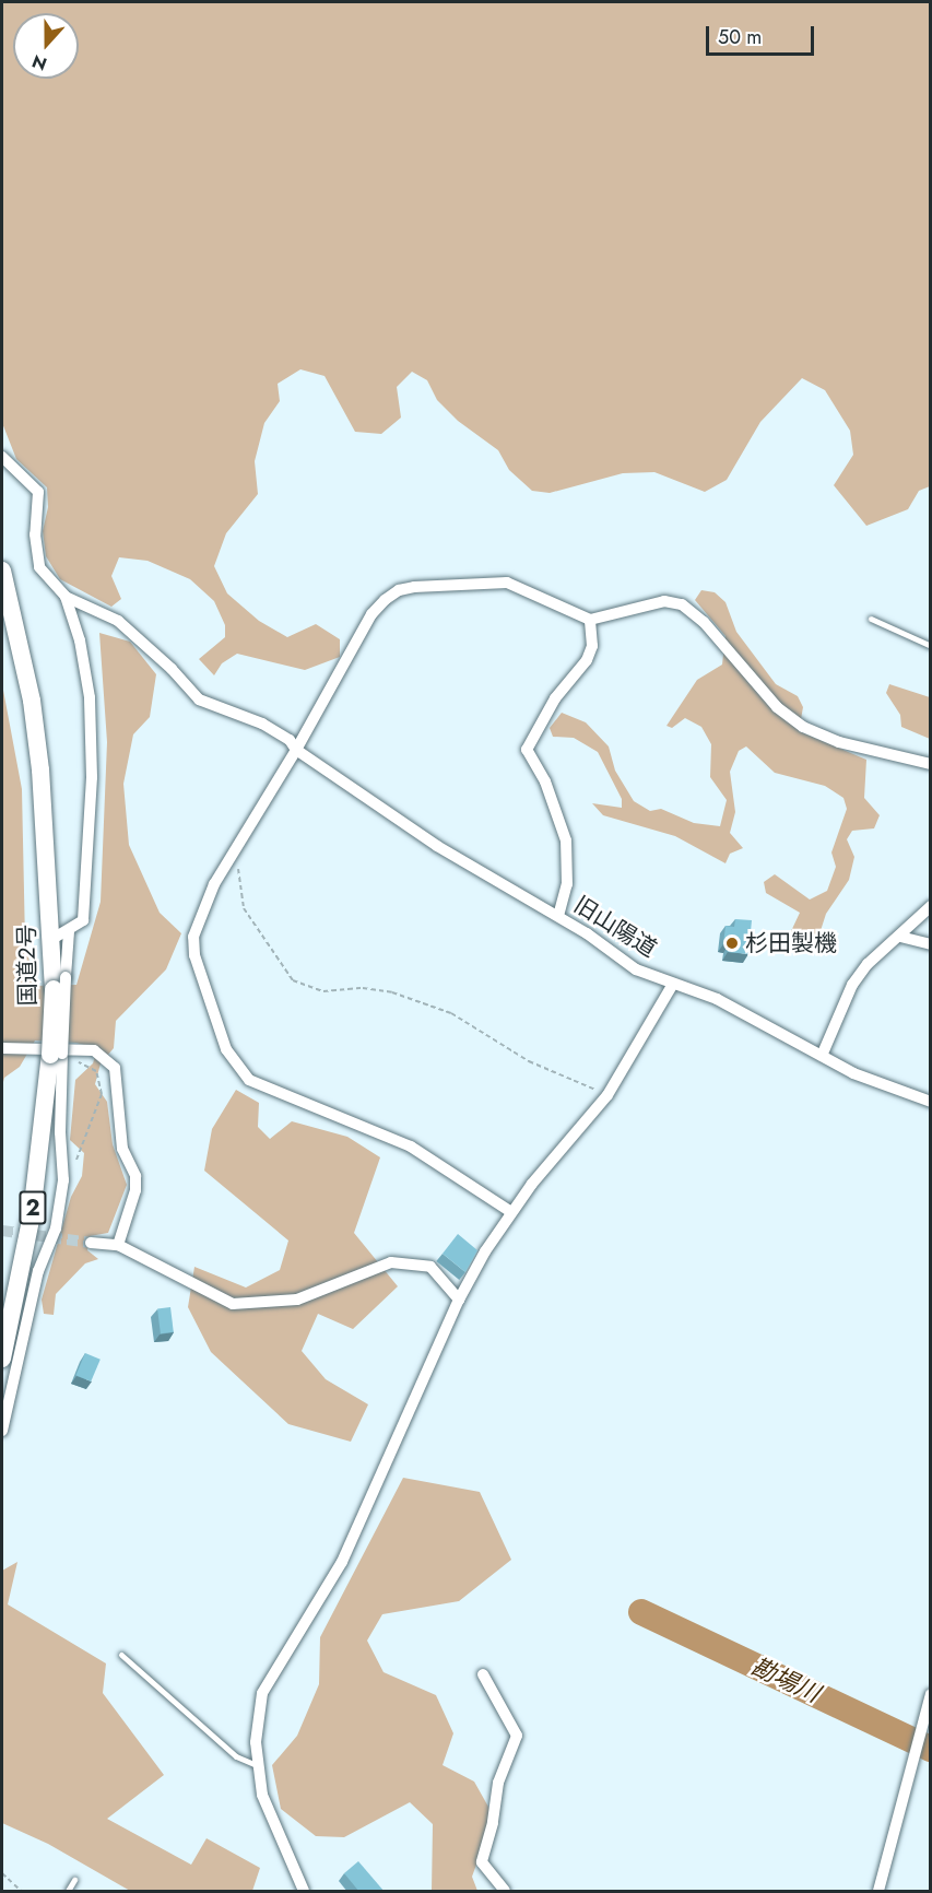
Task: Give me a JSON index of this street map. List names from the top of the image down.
{
  "streets": {
    "highway": ["国道2号", "2"],
    "street": ["旧山陽道"]
  },
  "water": ["勘場川"],
  "places": ["杉田製機"],
  "scale_bar": "50 m",
  "north": "bottom"
}
